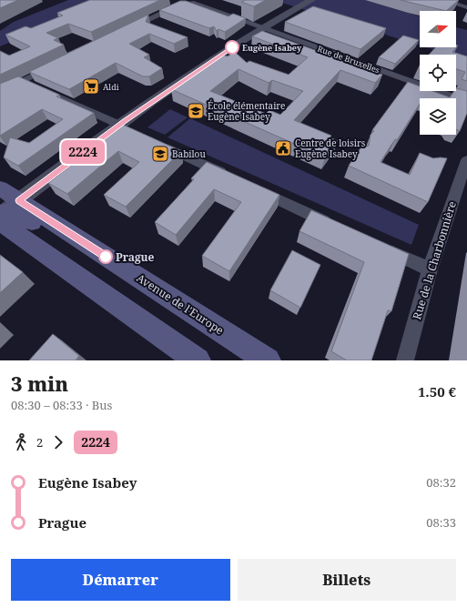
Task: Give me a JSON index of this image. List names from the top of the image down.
{
  "streets": {
    "main road": ["Avenue de l'Europe"],
    "street": ["Rue de Bruxelles", "Rue de la Charbonnière"]
  },
  "places": {
    "other": ["Eugène Isabey", "Prague"],
    "supermarket": ["Aldi"],
    "school or university": ["École élémentaire Eugène Isabey", "Babilou"],
    "public building": ["Centre de loisirs Eugène Isabey"]
  },
  "lines": ["bus line 2224"],
  "north": "right",
  "page": {
    "on_map": "2224",
    "heading": ["3 min", "08:30 – 08:33 · Bus", "1.50 €"],
    "legs": ["2", "2224"],
    "list": [
      {
        "name": "Eugène Isabey",
        "value": "08:32"
      },
      {
        "name": "Prague",
        "value": "08:33"
      }
    ],
    "buttons": ["Démarrer", "Billets"]
  }
}
